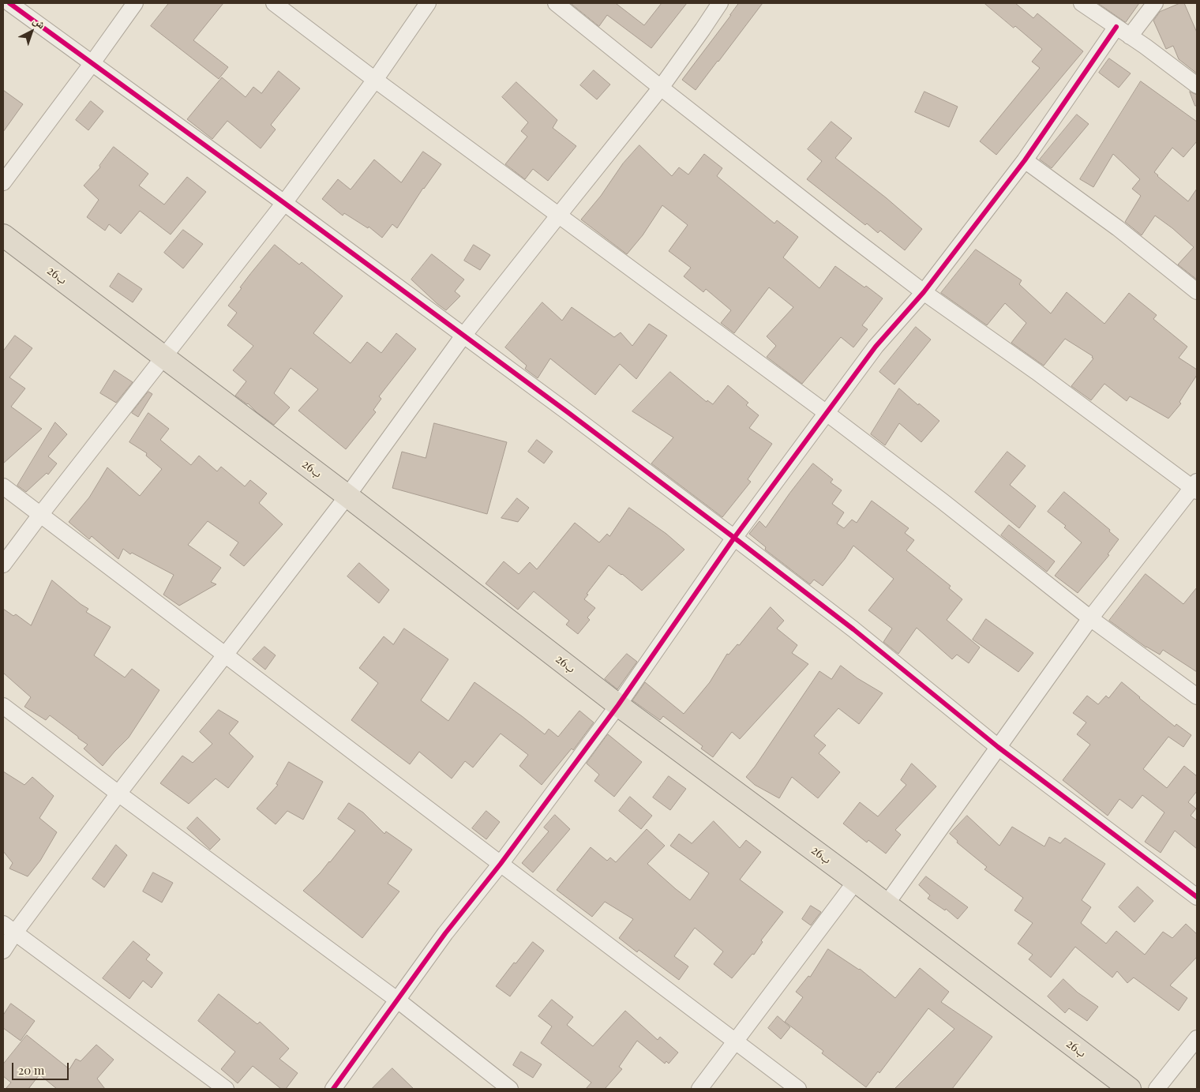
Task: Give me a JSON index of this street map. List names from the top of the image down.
{
  "streets": {
    "highway": ["26ب"]
  },
  "scale_bar": "20 m",
  "north": "top right"
}
